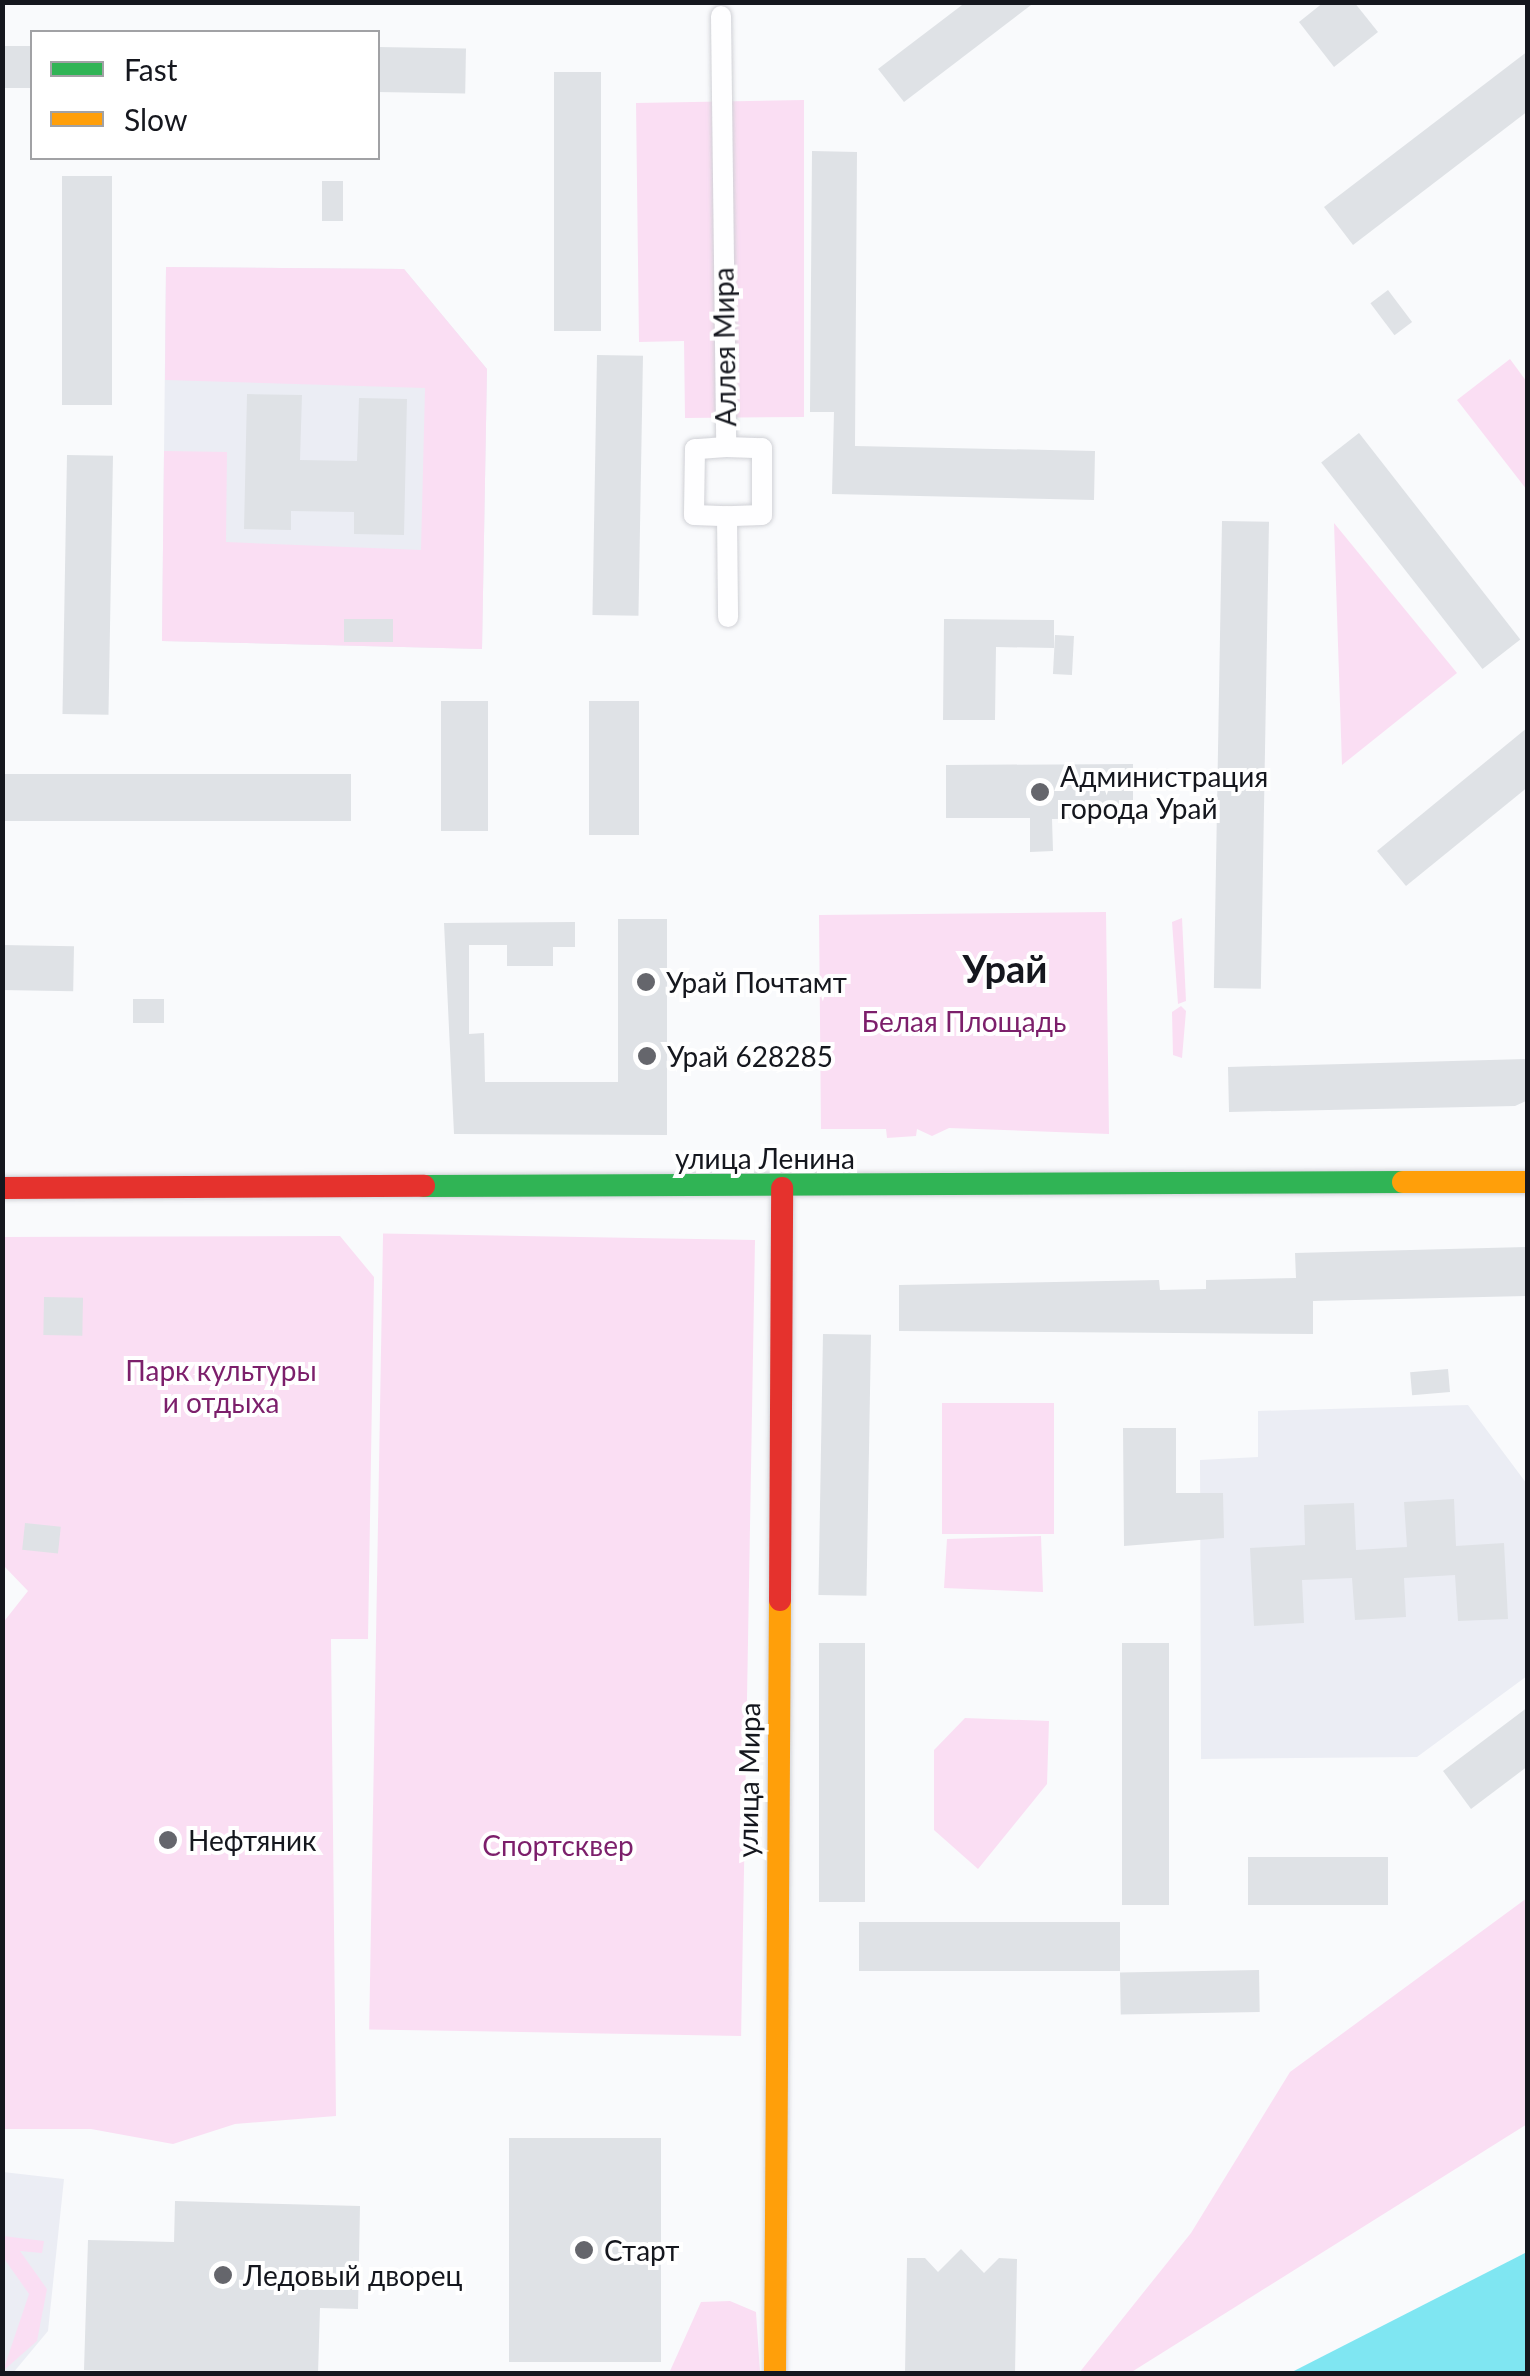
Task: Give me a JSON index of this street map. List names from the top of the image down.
{
  "streets": {
    "main road": ["улица Ленина", "улица Мира"],
    "street": ["Аллея Мира"]
  },
  "crossings": [
    ["улица Ленина", "улица Мира"]
  ],
  "districts": ["Урай"],
  "parks": ["Белая Площадь", "Парк культуры и отдыха", "Спортсквер"],
  "places": [
    "Администрация города Урай",
    "Урай Почтамт",
    "Урай 628285",
    "Нефтяник",
    "Старт",
    "Ледовый дворец"
  ],
  "legend": ["Fast", "Slow"]
}
